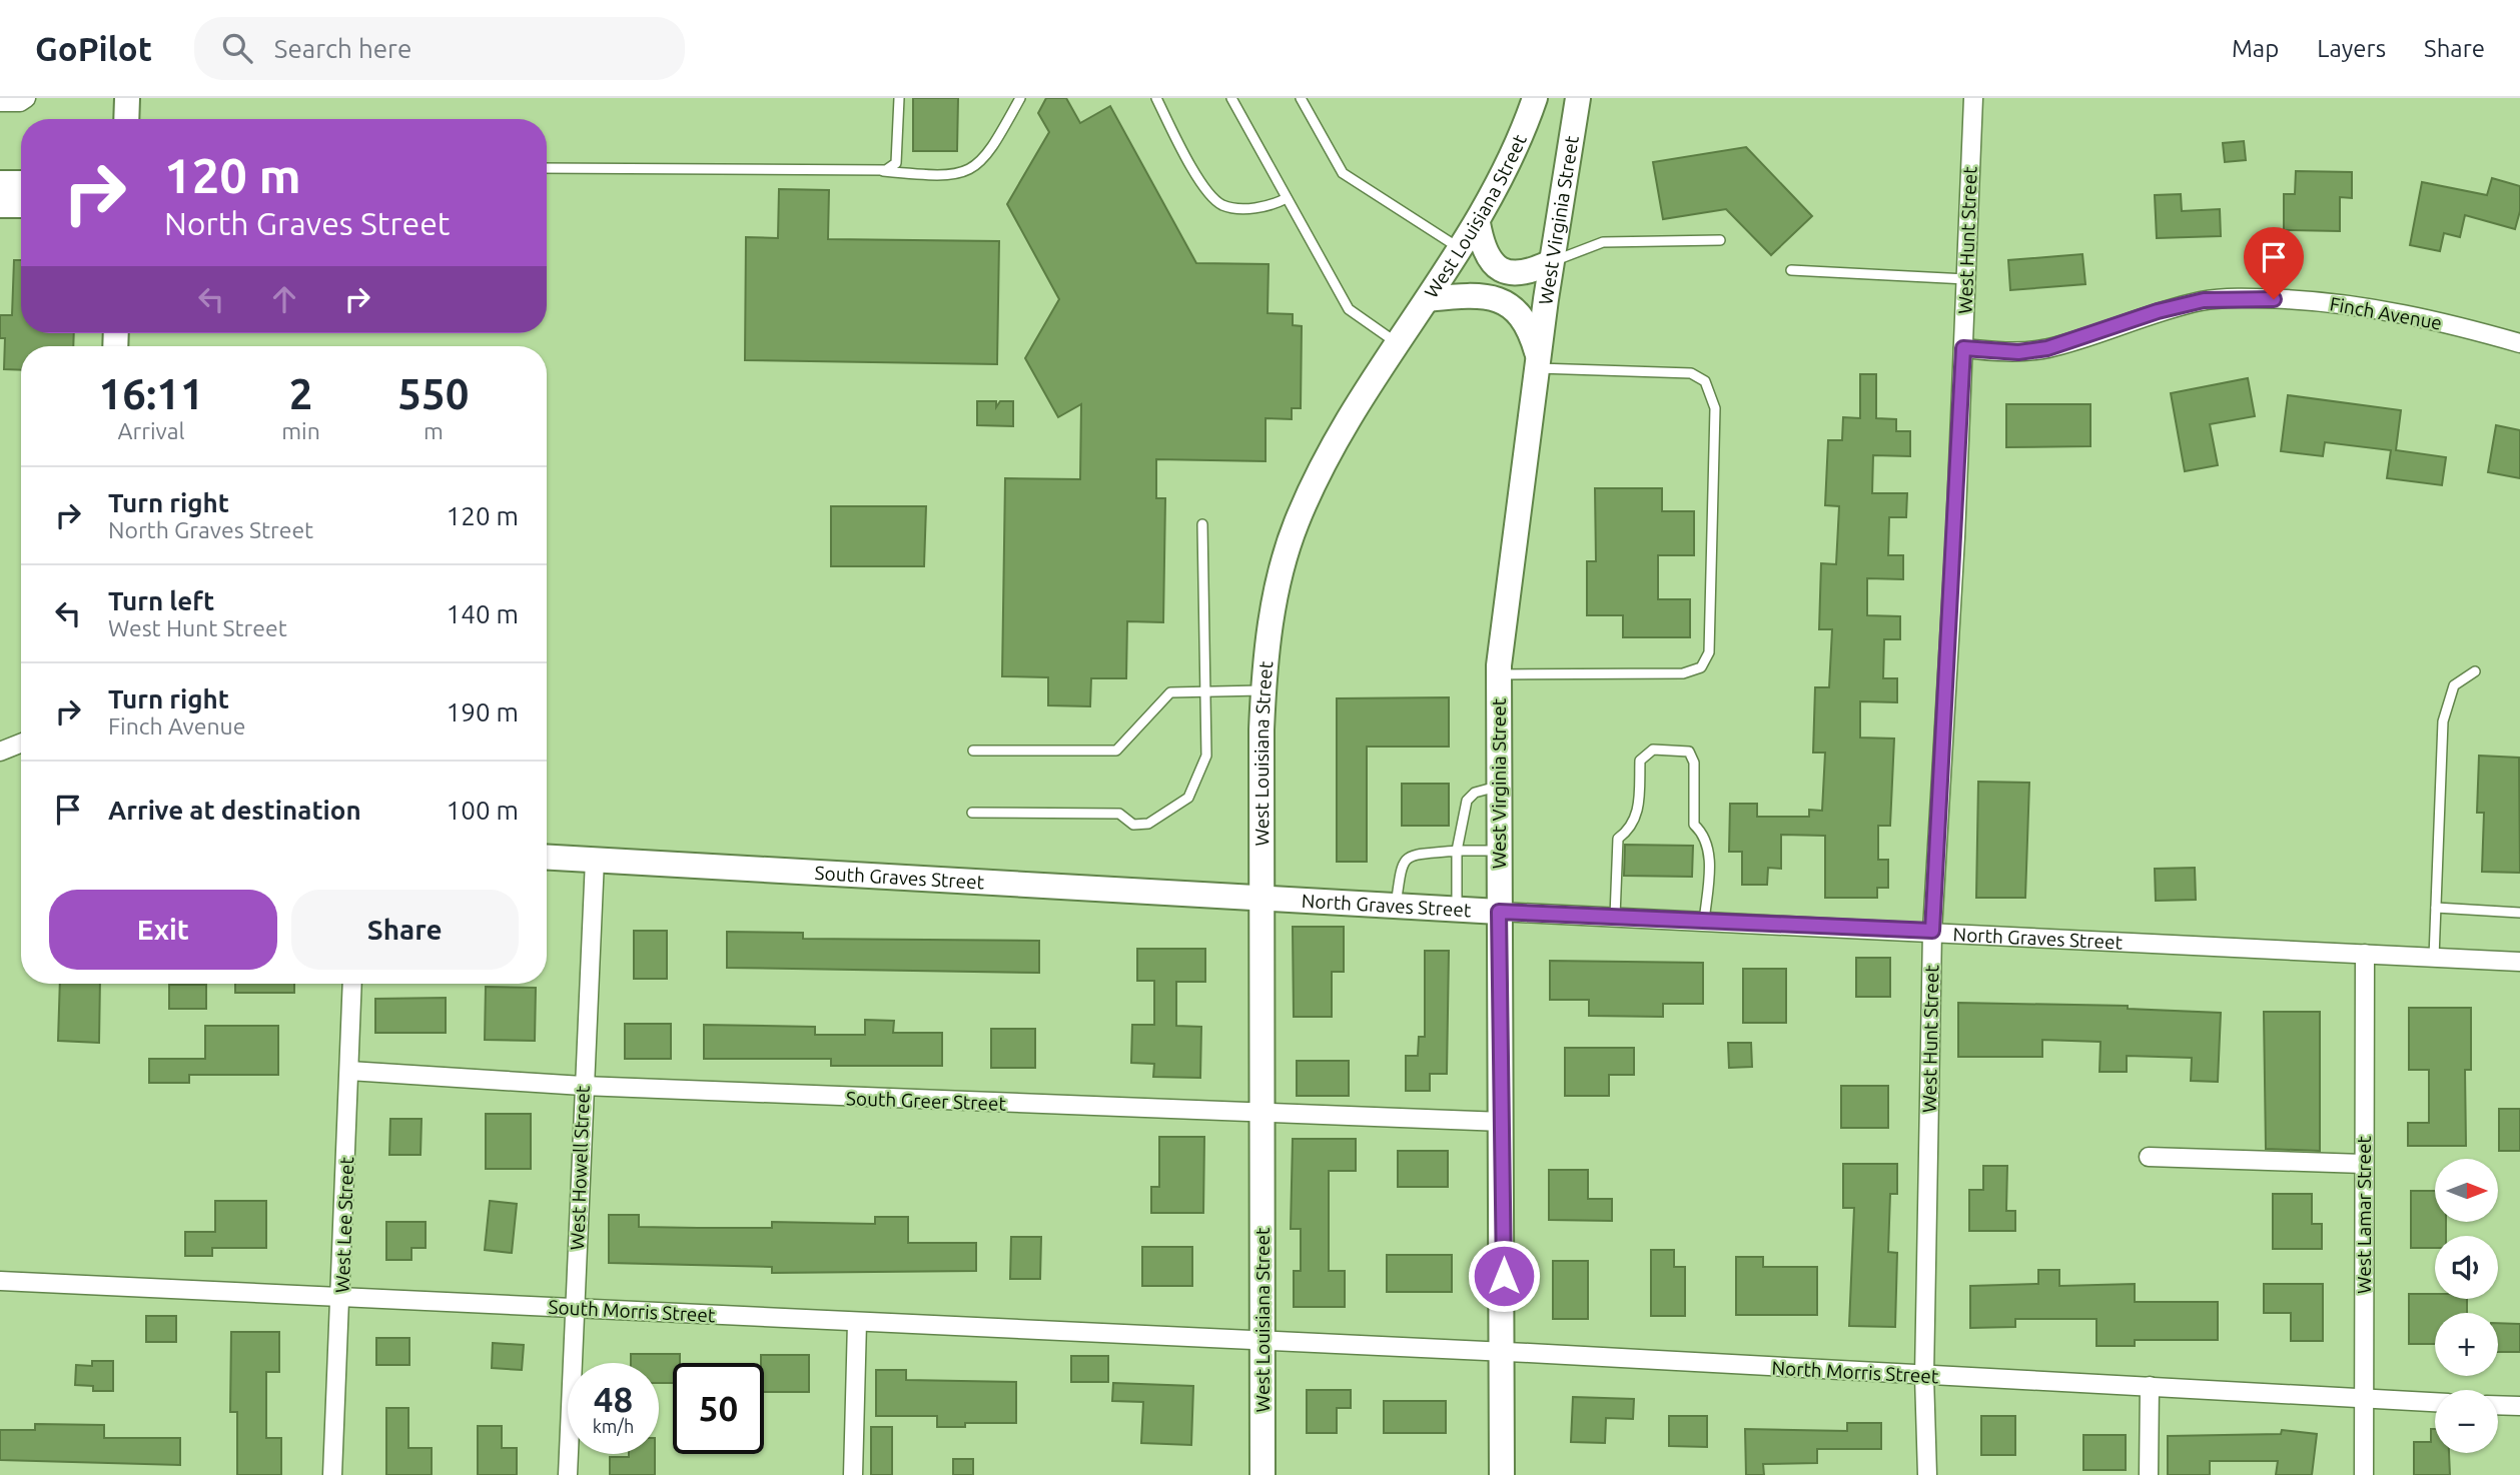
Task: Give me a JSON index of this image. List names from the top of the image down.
{
  "streets": {
    "main road": [
      "West Louisiana Street",
      "West Virginia Street",
      "South Graves Street",
      "North Graves Street"
    ],
    "street": [
      "West Hunt Street",
      "Finch Avenue",
      "South Greer Street",
      "West Howell Street",
      "West Lamar Street",
      "West Lee Street",
      "South Morris Street",
      "North Morris Street"
    ]
  },
  "crossings": [
    ["West Louisiana Street", "South Graves Street"],
    ["West Louisiana Street", "North Graves Street"],
    ["West Louisiana Street", "South Greer Street"],
    ["West Louisiana Street", "South Morris Street"],
    ["West Louisiana Street", "North Morris Street"],
    ["West Virginia Street", "North Graves Street"],
    ["West Virginia Street", "South Greer Street"],
    ["West Virginia Street", "North Morris Street"],
    ["West Hunt Street", "Finch Avenue"],
    ["West Hunt Street", "North Graves Street"],
    ["West Hunt Street", "North Morris Street"],
    ["South Graves Street", "North Graves Street"],
    ["South Graves Street", "West Howell Street"],
    ["North Graves Street", "West Lamar Street"],
    ["South Greer Street", "West Howell Street"],
    ["South Greer Street", "West Lee Street"],
    ["West Howell Street", "South Morris Street"],
    ["West Lamar Street", "North Morris Street"],
    ["West Lee Street", "South Morris Street"],
    ["South Morris Street", "North Morris Street"]
  ],
  "north": "right",
  "page": {
    "header": "GoPilot",
    "search": "Search here",
    "nav": ["Map", "Layers", "Share"],
    "turn": ["120 m", "North Graves Street"],
    "eta": [
      "16:11",
      "Arrival",
      "2",
      "min",
      "550",
      "m"
    ],
    "list": [
      {
        "name": "Turn right",
        "note": "North Graves Street",
        "value": "120 m"
      },
      {
        "name": "Turn left",
        "note": "West Hunt Street",
        "value": "140 m"
      },
      {
        "name": "Turn right",
        "note": "Finch Avenue",
        "value": "190 m"
      },
      {
        "name": "Arrive at destination",
        "value": "100 m"
      }
    ],
    "buttons": ["Exit", "Share"],
    "map_buttons": ["+", "−"],
    "speed": "48 km/h",
    "limit": "50"
  }
}
